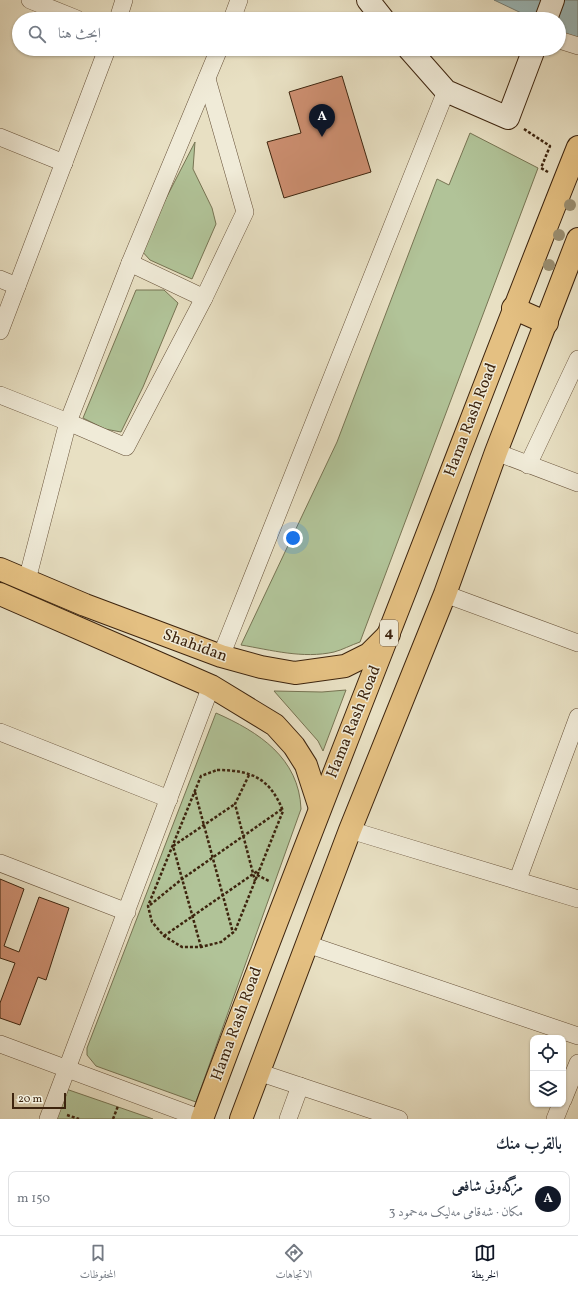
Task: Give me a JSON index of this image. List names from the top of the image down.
{
  "streets": {
    "main road": ["Hama Rash Road", "4", "Shahidan"]
  },
  "crossings": [
    ["Hama Rash Road", "Shahidan"]
  ],
  "scale_bar": "20 m",
  "page": {
    "search": "ابحث هنا",
    "pins": "A",
    "scale": "20 m",
    "heading": "بالقرب منك",
    "list": [
      {
        "mark": "A",
        "name": "مزگەوتی شافعی",
        "note": "مكان · شەقامی مەلیک مەحمود 3",
        "value": "150 m"
      }
    ],
    "nav": ["الخريطة", "الاتجاهات", "المحفوظات"]
  }
}
